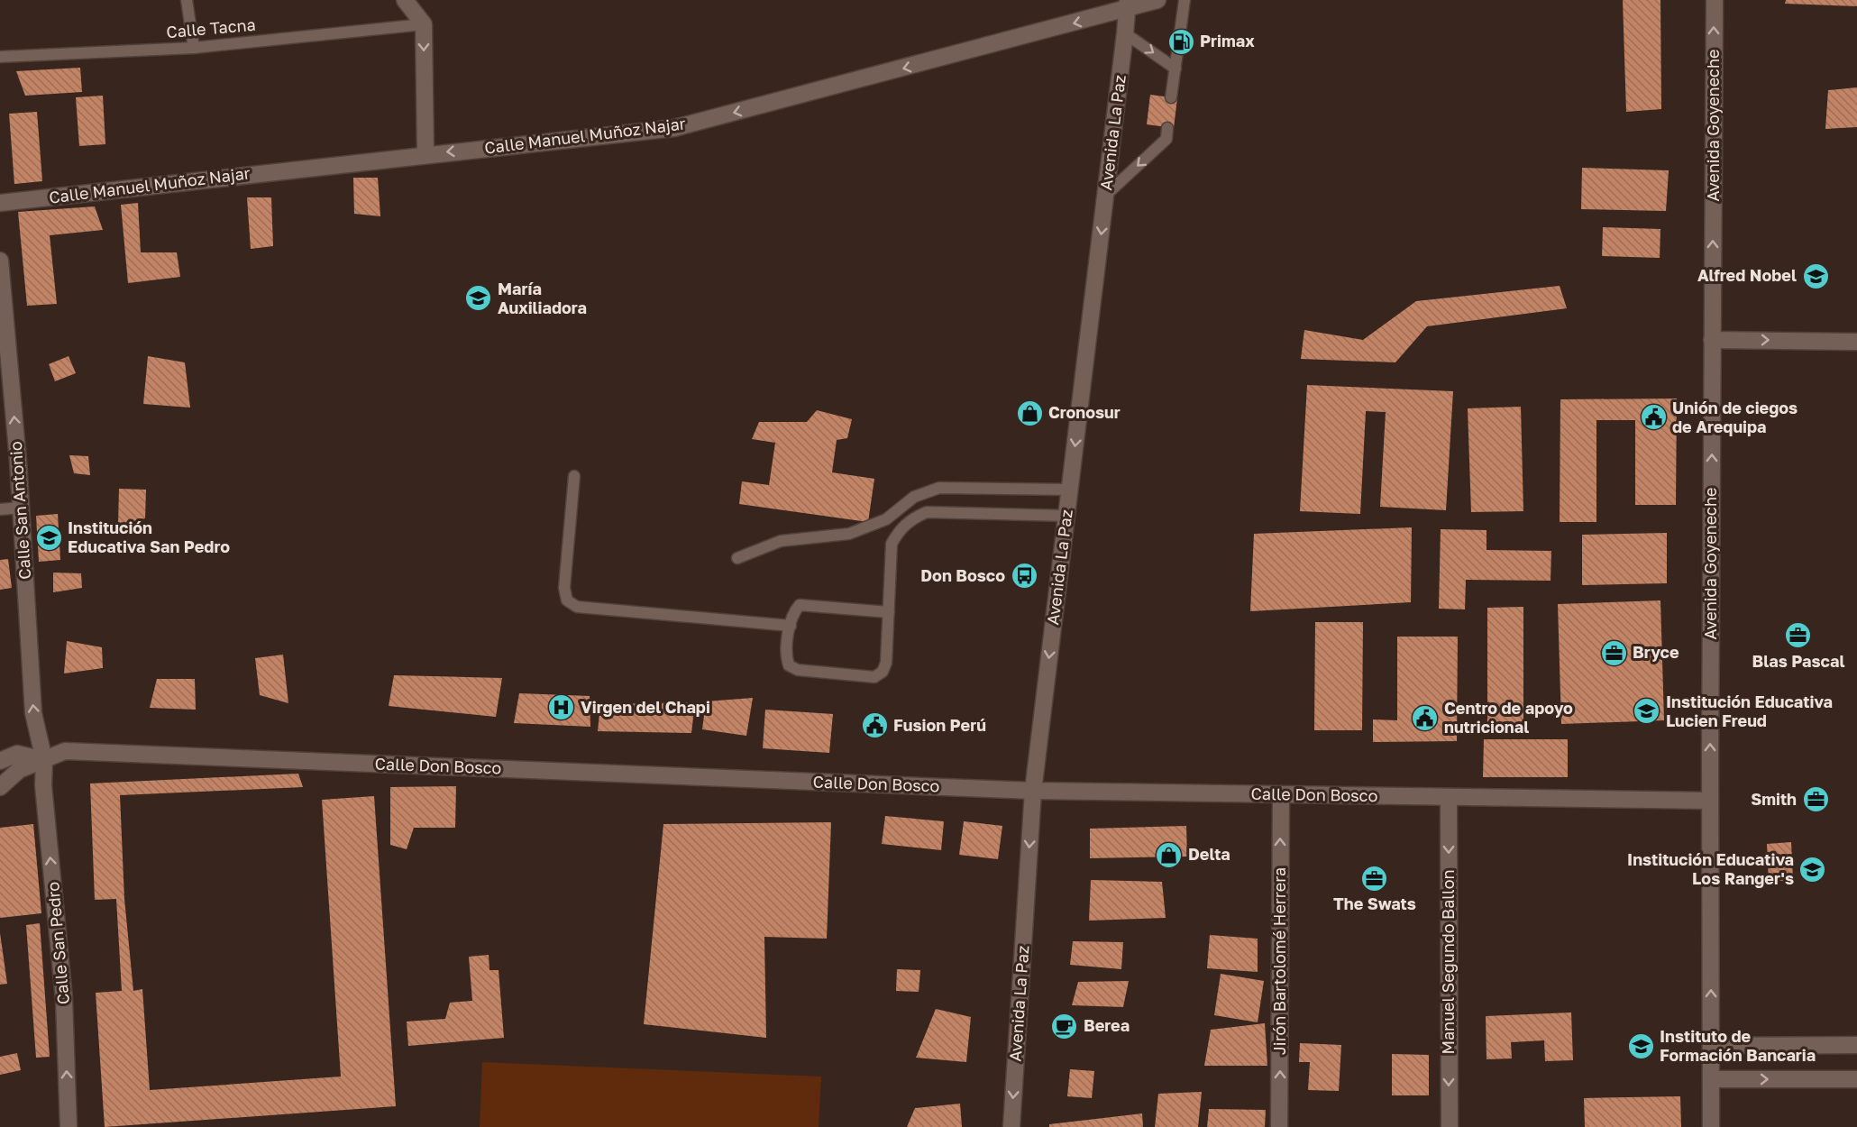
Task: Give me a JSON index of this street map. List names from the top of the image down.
{
  "streets": {
    "street": [
      "Avenida Goyeneche",
      "Avenida La Paz",
      "Calle Manuel Muñoz Najar",
      "Calle San Antonio",
      "Calle Don Bosco",
      "Calle San Pedro",
      "Jirón Bartolomé Herrera",
      "Manuel Segundo Ballon"
    ],
    "lane": ["Calle Tacna"]
  },
  "crossings": [
    ["Avenida Goyeneche", "Calle Don Bosco"],
    ["Avenida La Paz", "Calle Manuel Muñoz Najar"],
    ["Avenida La Paz", "Calle Don Bosco"],
    ["Calle San Antonio", "Calle Don Bosco"],
    ["Calle San Antonio", "Calle San Pedro"],
    ["Calle Don Bosco", "Calle San Pedro"],
    ["Calle Don Bosco", "Jirón Bartolomé Herrera"],
    ["Calle Don Bosco", "Manuel Segundo Ballon"]
  ],
  "one_way": [
    "Avenida Goyeneche",
    "Avenida La Paz",
    "Calle Manuel Muñoz Najar",
    "Calle San Antonio",
    "Calle San Pedro",
    "Jirón Bartolomé Herrera",
    "Manuel Segundo Ballon"
  ],
  "places": {
    "fuel station": ["Primax"],
    "school or university": [
      "Alfred Nobel",
      "María Auxiliadora",
      "Institución Educativa San Pedro",
      "Institución Educativa Lucien Freud",
      "Institución Educativa Los Ranger's",
      "Instituto de Formación Bancaria"
    ],
    "shop": ["Cronosur", "Delta"],
    "public building": ["Unión de ciegos de Arequipa", "Centro de apoyo nutricional", "Fusion Perú"],
    "bus stop": ["Don Bosco"],
    "office": [
      "Blas Pascal",
      "Bryce",
      "Smith",
      "The Swats"
    ],
    "hospital": ["Virgen del Chapi"],
    "cafe": ["Berea"]
  }
}
